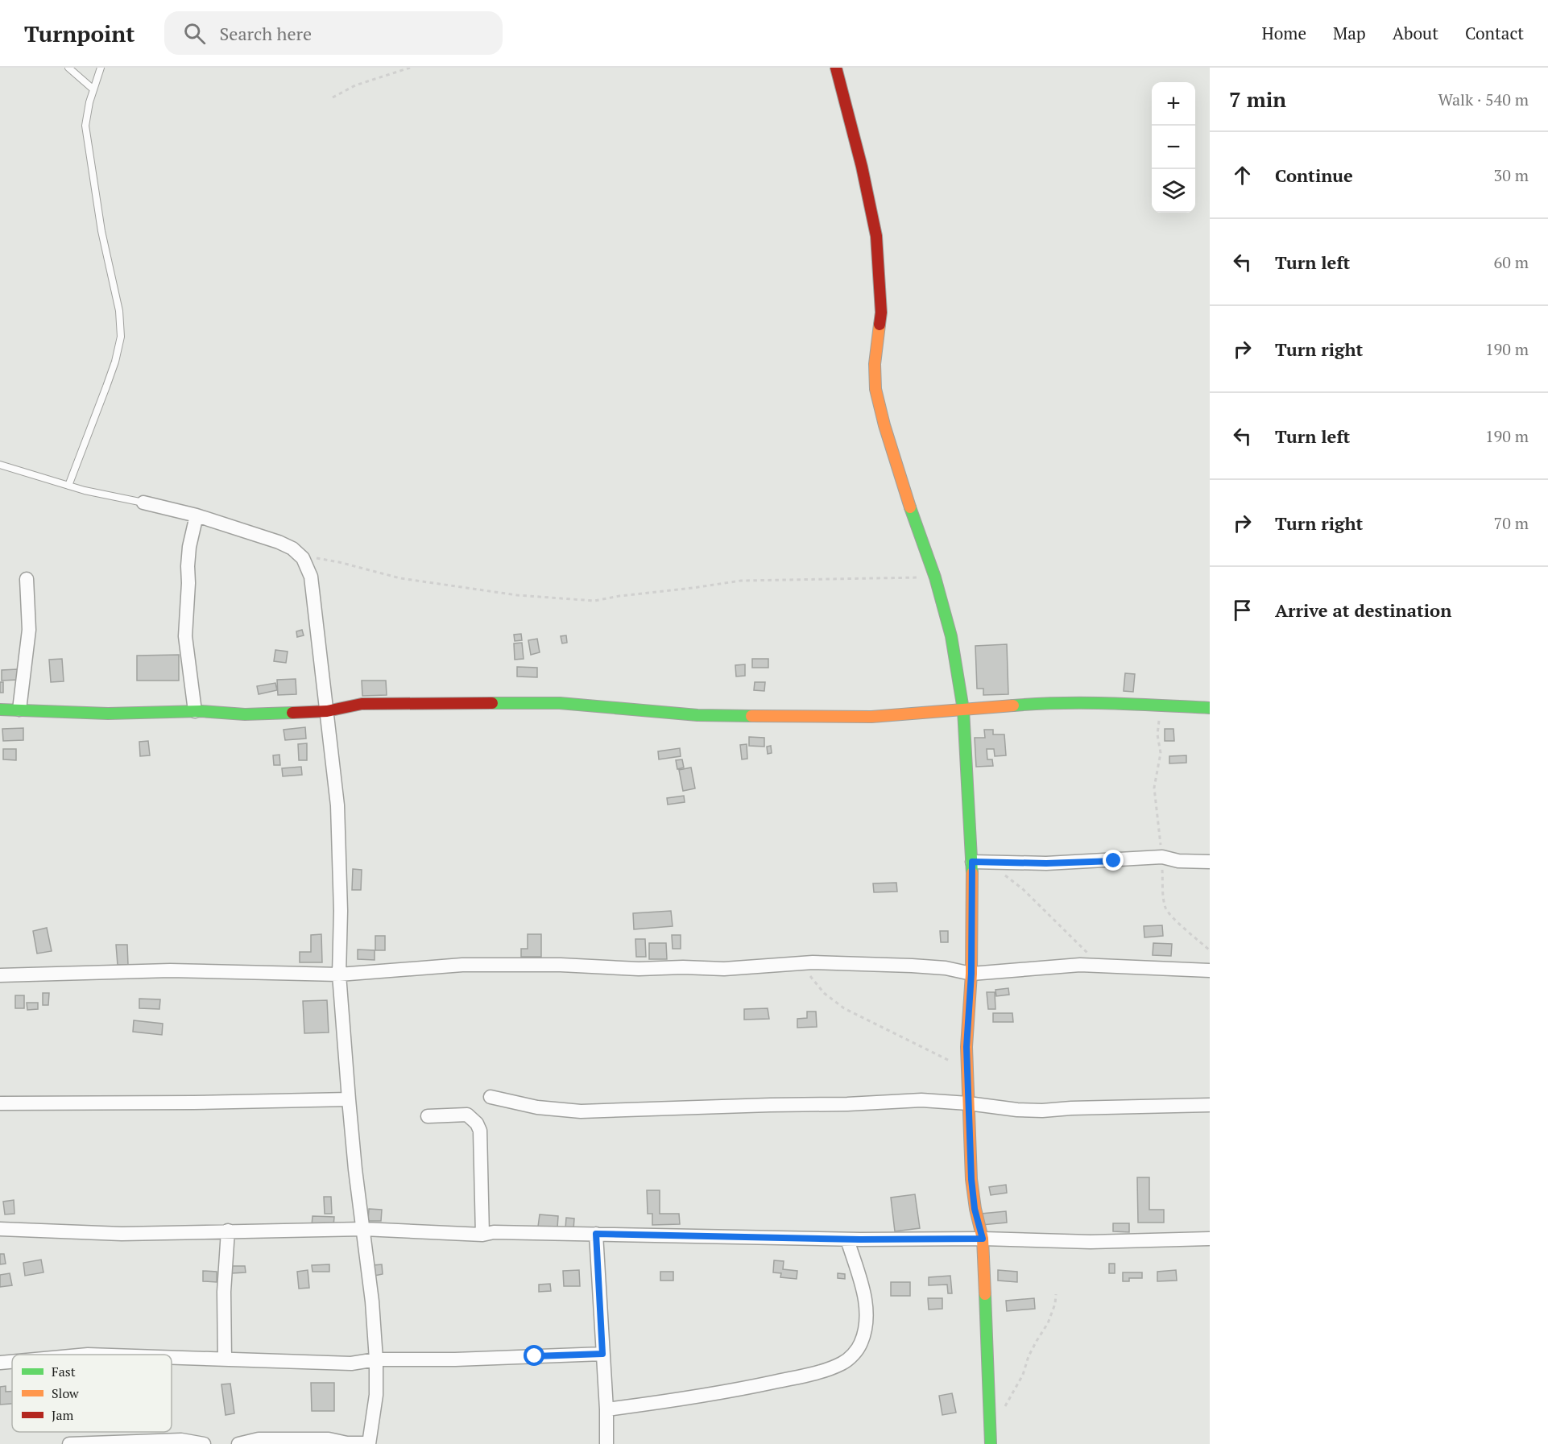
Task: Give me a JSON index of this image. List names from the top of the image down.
{
  "legend": ["Fast", "Slow", "Jam"],
  "page": {
    "header": "Turnpoint",
    "search": "Search here",
    "nav": [
      "Home",
      "Map",
      "About",
      "Contact"
    ],
    "heading": ["7 min", "Walk · 540 m"],
    "map_buttons": ["+", "−"],
    "list": [
      ["Continue", "30 m"],
      ["Turn left", "60 m"],
      ["Turn right", "190 m"],
      ["Turn left", "190 m"],
      ["Turn right", "70 m"],
      "Arrive at destination"
    ]
  }
}
